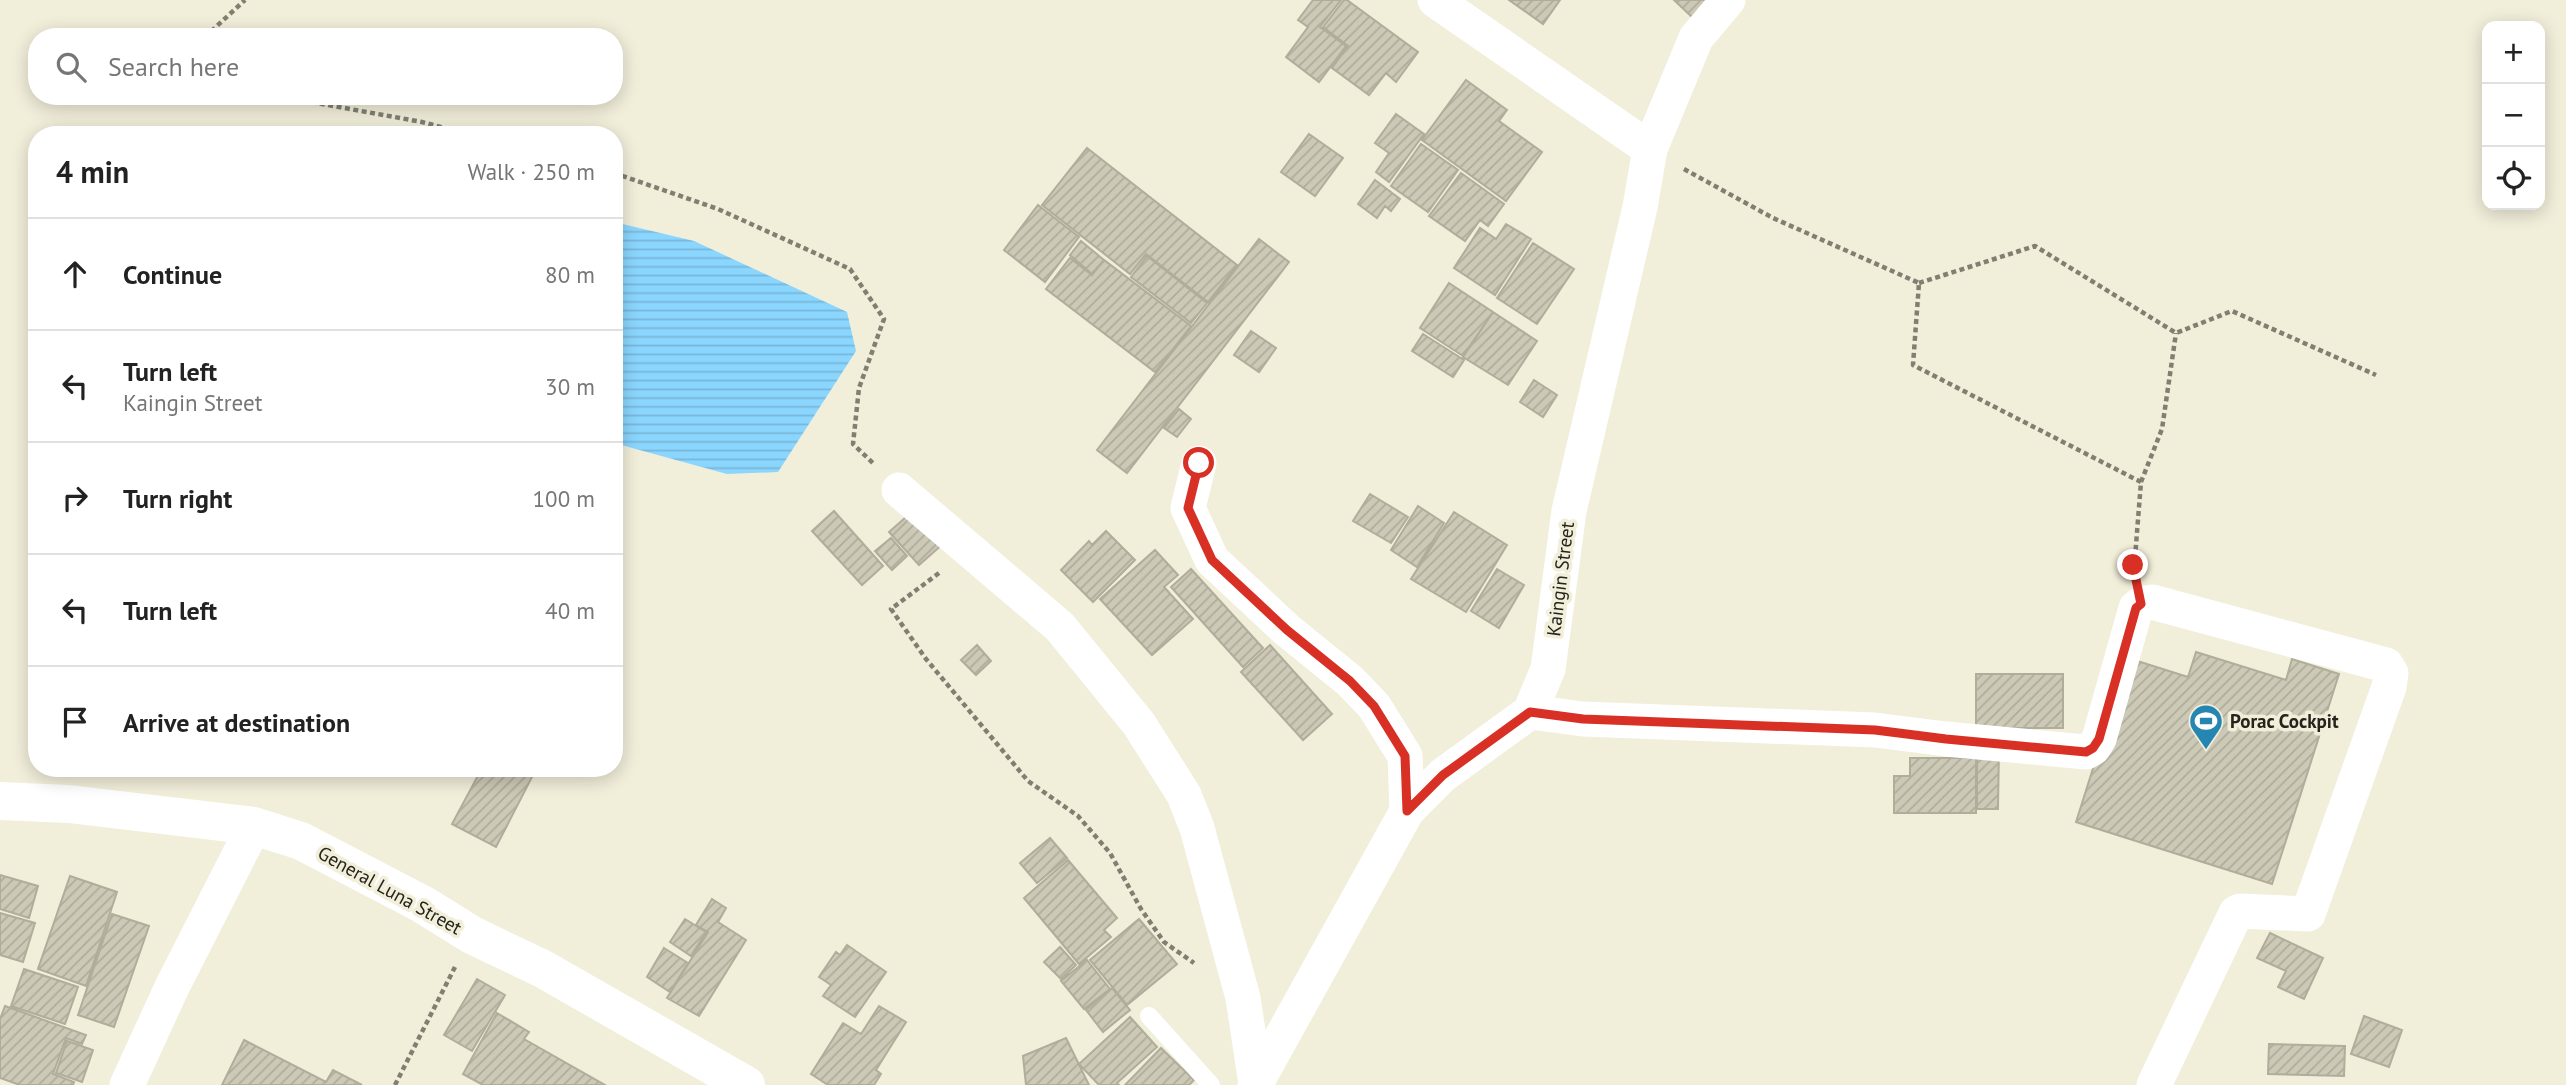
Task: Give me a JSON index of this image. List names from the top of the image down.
{
  "streets": {
    "street": ["Kaingin Street", "General Luna Street"]
  },
  "places": {
    "sports": ["Porac Cockpit"]
  },
  "page": {
    "map_buttons": ["+", "−"],
    "search": "Search here",
    "heading": ["4 min", "Walk · 250 m"],
    "list": [
      ["Continue", "80 m"],
      ["Turn left", "Kaingin Street", "30 m"],
      ["Turn right", "100 m"],
      ["Turn left", "40 m"],
      "Arrive at destination"
    ]
  }
}
